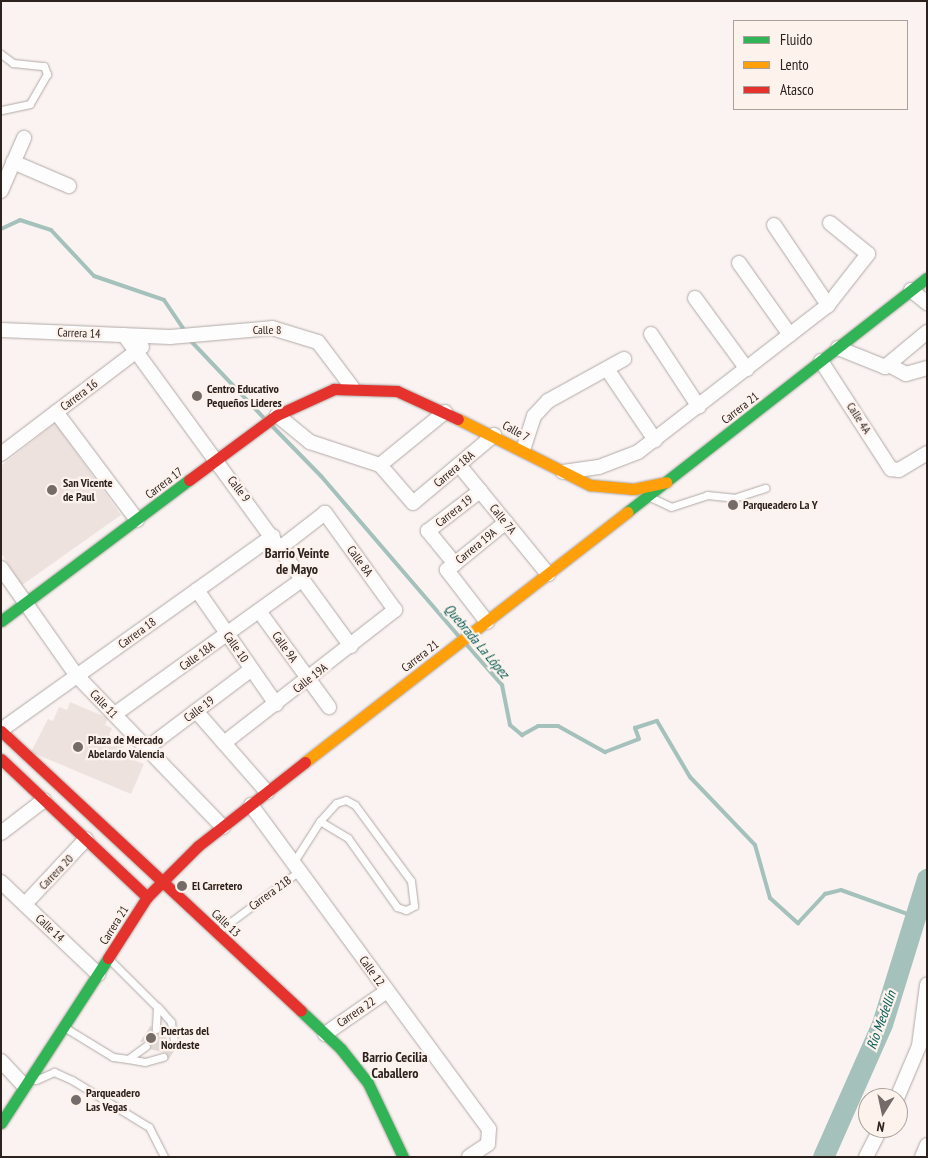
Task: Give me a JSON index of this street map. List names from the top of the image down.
{
  "streets": {
    "street": [
      "Calle 8",
      "Carrera 14",
      "Carrera 16",
      "Carrera 21",
      "Calle 4A",
      "Calle 7",
      "Carrera 18A",
      "Carrera 17",
      "Calle 9",
      "Carrera 19",
      "Calle 7A",
      "Carrera 19A",
      "Calle 8A",
      "Carrera 18",
      "Calle 10",
      "Calle 9A",
      "Calle 18A",
      "Calle 19A",
      "Calle 11",
      "Calle 19",
      "Carrera 20",
      "Calle 13",
      "Calle 14",
      "Calle 12",
      "Carrera 22"
    ],
    "lane": ["Carrera 21B"]
  },
  "crossings": [
    ["Calle 8", "Carrera 14"],
    ["Calle 8", "Carrera 16"],
    ["Calle 8", "Calle 7"],
    ["Calle 8", "Carrera 17"],
    ["Carrera 14", "Carrera 16"],
    ["Carrera 14", "Calle 9"],
    ["Carrera 16", "Calle 9"],
    ["Carrera 21", "Calle 4A"],
    ["Carrera 21", "Calle 7"],
    ["Carrera 21", "Calle 7A"],
    ["Carrera 21", "Calle 11"],
    ["Carrera 21", "Calle 13"],
    ["Carrera 21", "Calle 14"],
    ["Carrera 21", "Calle 12"],
    ["Calle 7", "Carrera 18A"],
    ["Calle 7", "Carrera 17"],
    ["Carrera 18A", "Calle 7A"],
    ["Carrera 17", "Calle 9"],
    ["Carrera 17", "Calle 11"],
    ["Calle 9", "Carrera 18"],
    ["Calle 9", "Calle 18A"],
    ["Calle 9", "Calle 19A"],
    ["Carrera 19", "Calle 7A"],
    ["Carrera 19", "Carrera 19A"],
    ["Calle 7A", "Carrera 19A"],
    ["Calle 8A", "Carrera 18"],
    ["Calle 8A", "Calle 19A"],
    ["Carrera 18", "Calle 10"],
    ["Carrera 18", "Calle 11"],
    ["Carrera 18", "Calle 13"],
    ["Calle 10", "Calle 18A"],
    ["Calle 10", "Calle 19A"],
    ["Calle 10", "Calle 19"],
    ["Calle 9A", "Calle 18A"],
    ["Calle 9A", "Calle 19A"],
    ["Calle 18A", "Calle 11"],
    ["Calle 11", "Calle 19"],
    ["Carrera 20", "Calle 14"],
    ["Carrera 21B", "Calle 13"],
    ["Carrera 21B", "Calle 12"],
    ["Calle 13", "Carrera 22"],
    ["Calle 12", "Carrera 22"]
  ],
  "districts": ["Barrio Veinte de Mayo", "Barrio Cecilia Caballero"],
  "water": ["Quebrada La López", "Río Medellín"],
  "places": [
    "Centro Educativo Pequeños Lideres",
    "San Vicente de Paul",
    "Parqueadero La Y",
    "Plaza de Mercado Abelardo Valencia",
    "El Carretero",
    "Puertas del Nordeste",
    "Parqueadero Las Vegas"
  ],
  "legend": ["Fluido", "Lento", "Atasco"],
  "north": "bottom"
}
